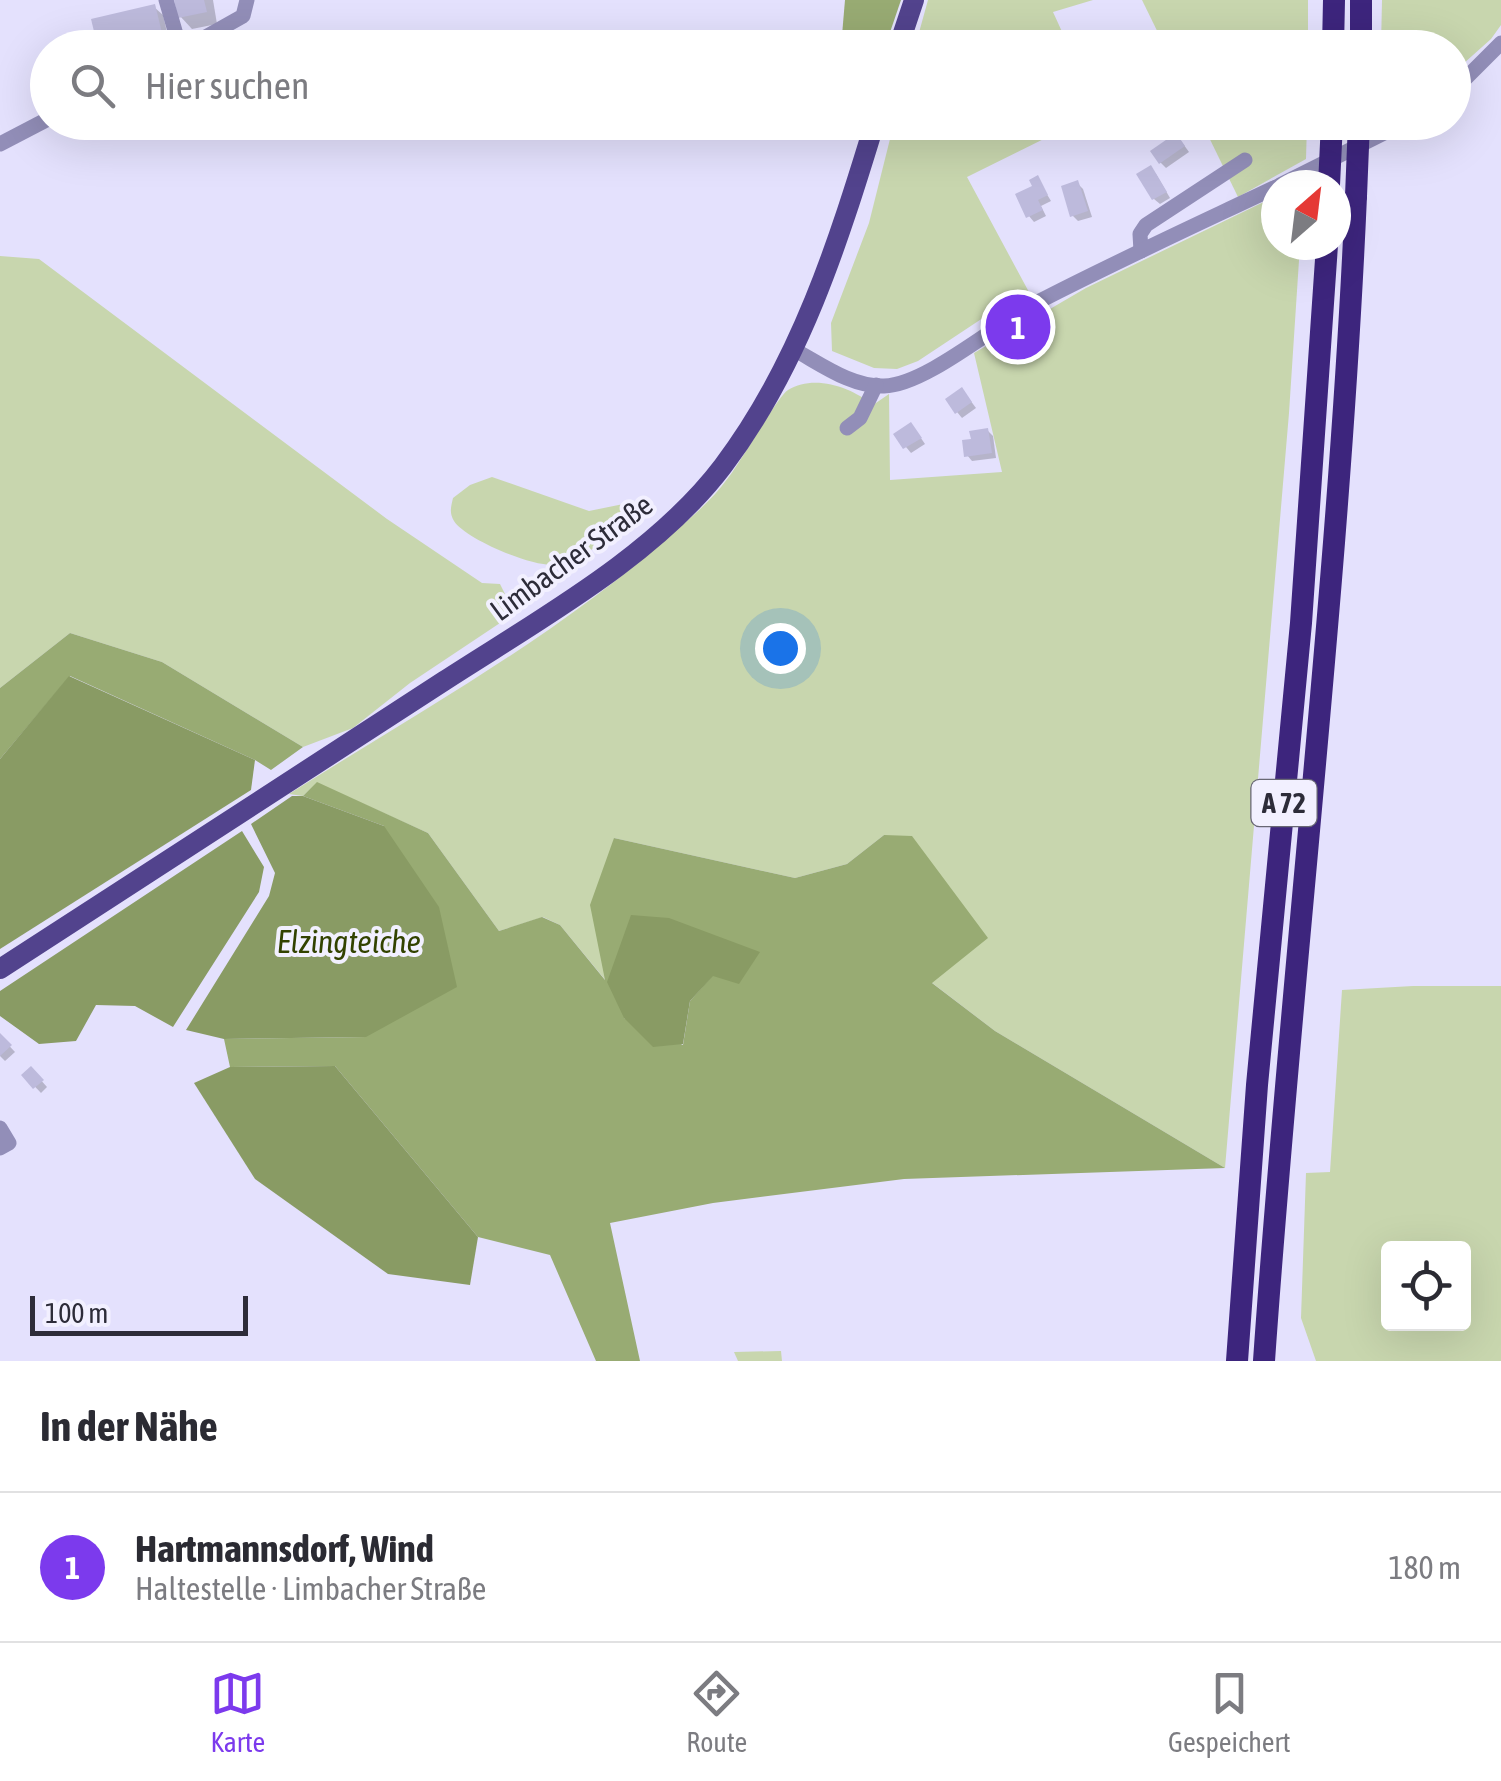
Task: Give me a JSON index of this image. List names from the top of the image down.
{
  "streets": {
    "highway": ["A 72"],
    "main road": ["Limbacher Straße"]
  },
  "water": ["Elzingteiche"],
  "scale_bar": "100 m",
  "north": "top right",
  "page": {
    "search": "Hier suchen",
    "pins": "1",
    "scale": "100 m",
    "heading": "In der Nähe",
    "list": [
      {
        "mark": "1",
        "name": "Hartmannsdorf, Wind",
        "note": "Haltestelle · Limbacher Straße",
        "value": "180 m"
      }
    ],
    "nav": ["Karte", "Route", "Gespeichert"]
  }
}
